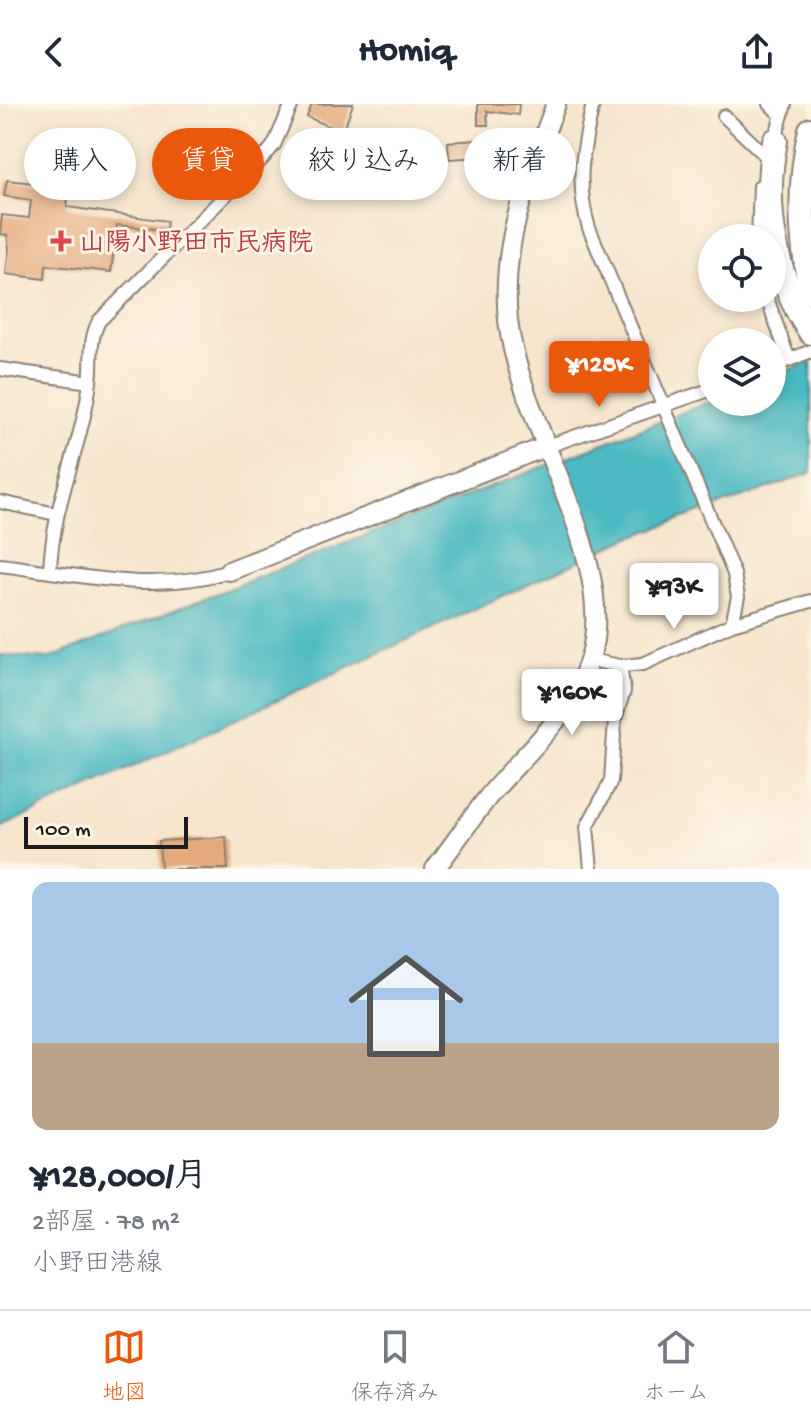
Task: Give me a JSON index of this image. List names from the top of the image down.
{
  "places": {
    "health": ["山陽小野田市民病院"]
  },
  "scale_bar": "100 m",
  "page": {
    "header": "Homiq",
    "chip": [
      "購入",
      "賃貸",
      "絞り込み",
      "新着"
    ],
    "price": ["¥128K", "¥93K", "¥160K"],
    "scale": "100 m",
    "list": [
      {
        "name": "¥128,000/月",
        "note": "2部屋 · 78 m² · 小野田港線"
      }
    ],
    "tabs": ["地図", "保存済み", "ホーム"]
  }
}
